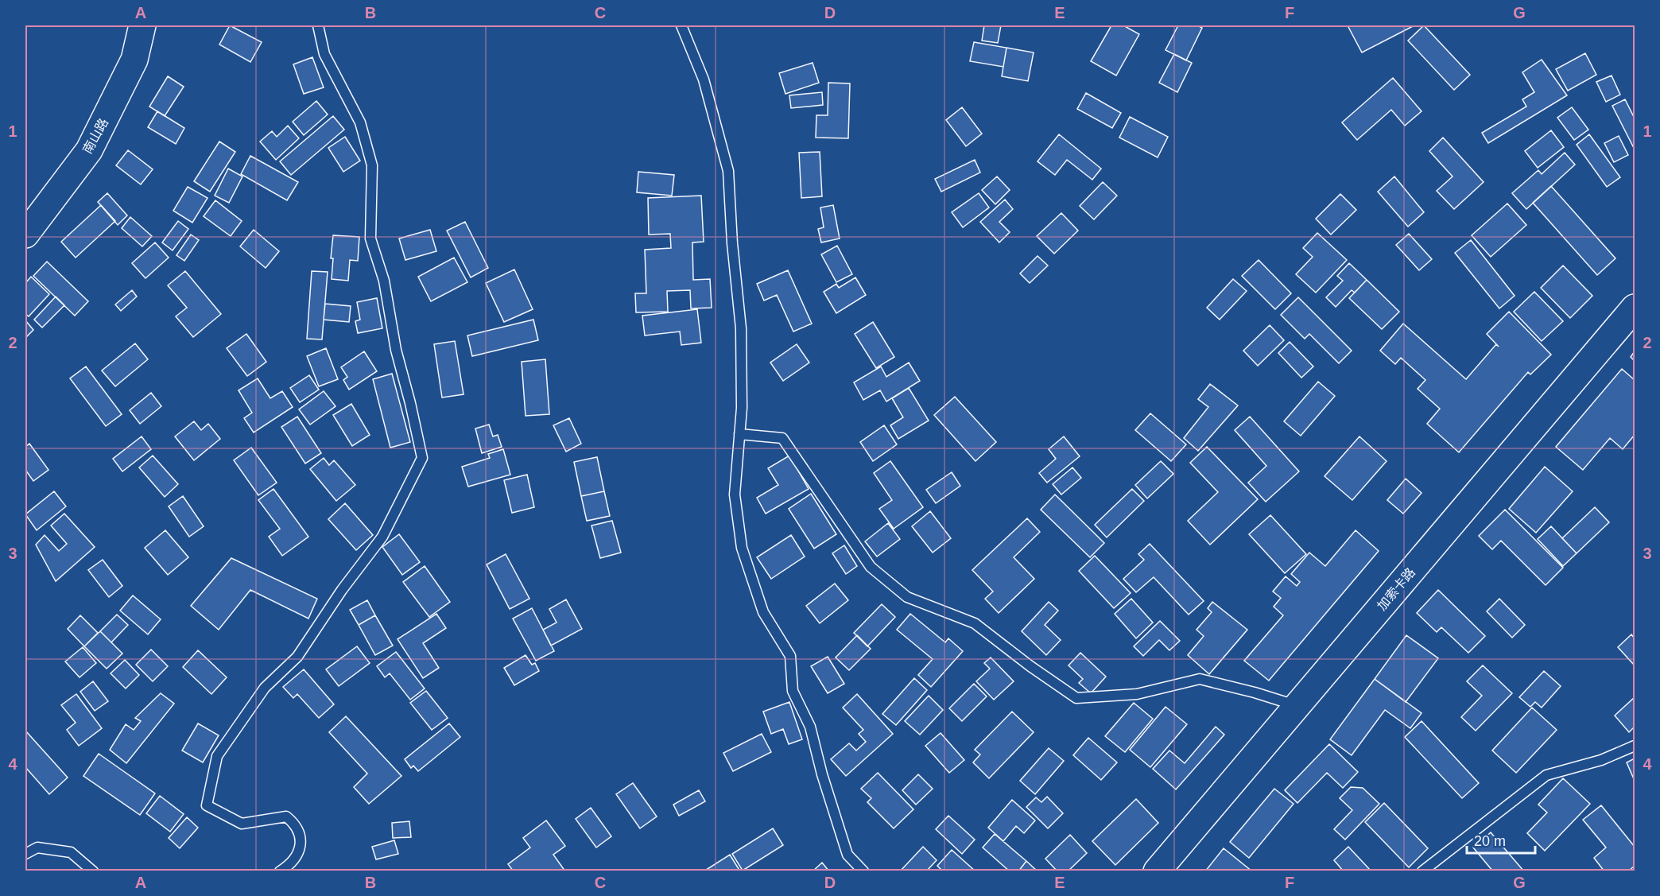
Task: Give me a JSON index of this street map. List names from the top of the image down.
{
  "streets": {
    "main road": ["南山路", "加索卡路"]
  },
  "scale_bar": "20 m",
  "grid": {
    "columns": [
      "A",
      "B",
      "C",
      "D",
      "E",
      "F",
      "G"
    ],
    "rows": [
      "1",
      "2",
      "3",
      "4"
    ]
  }
}
